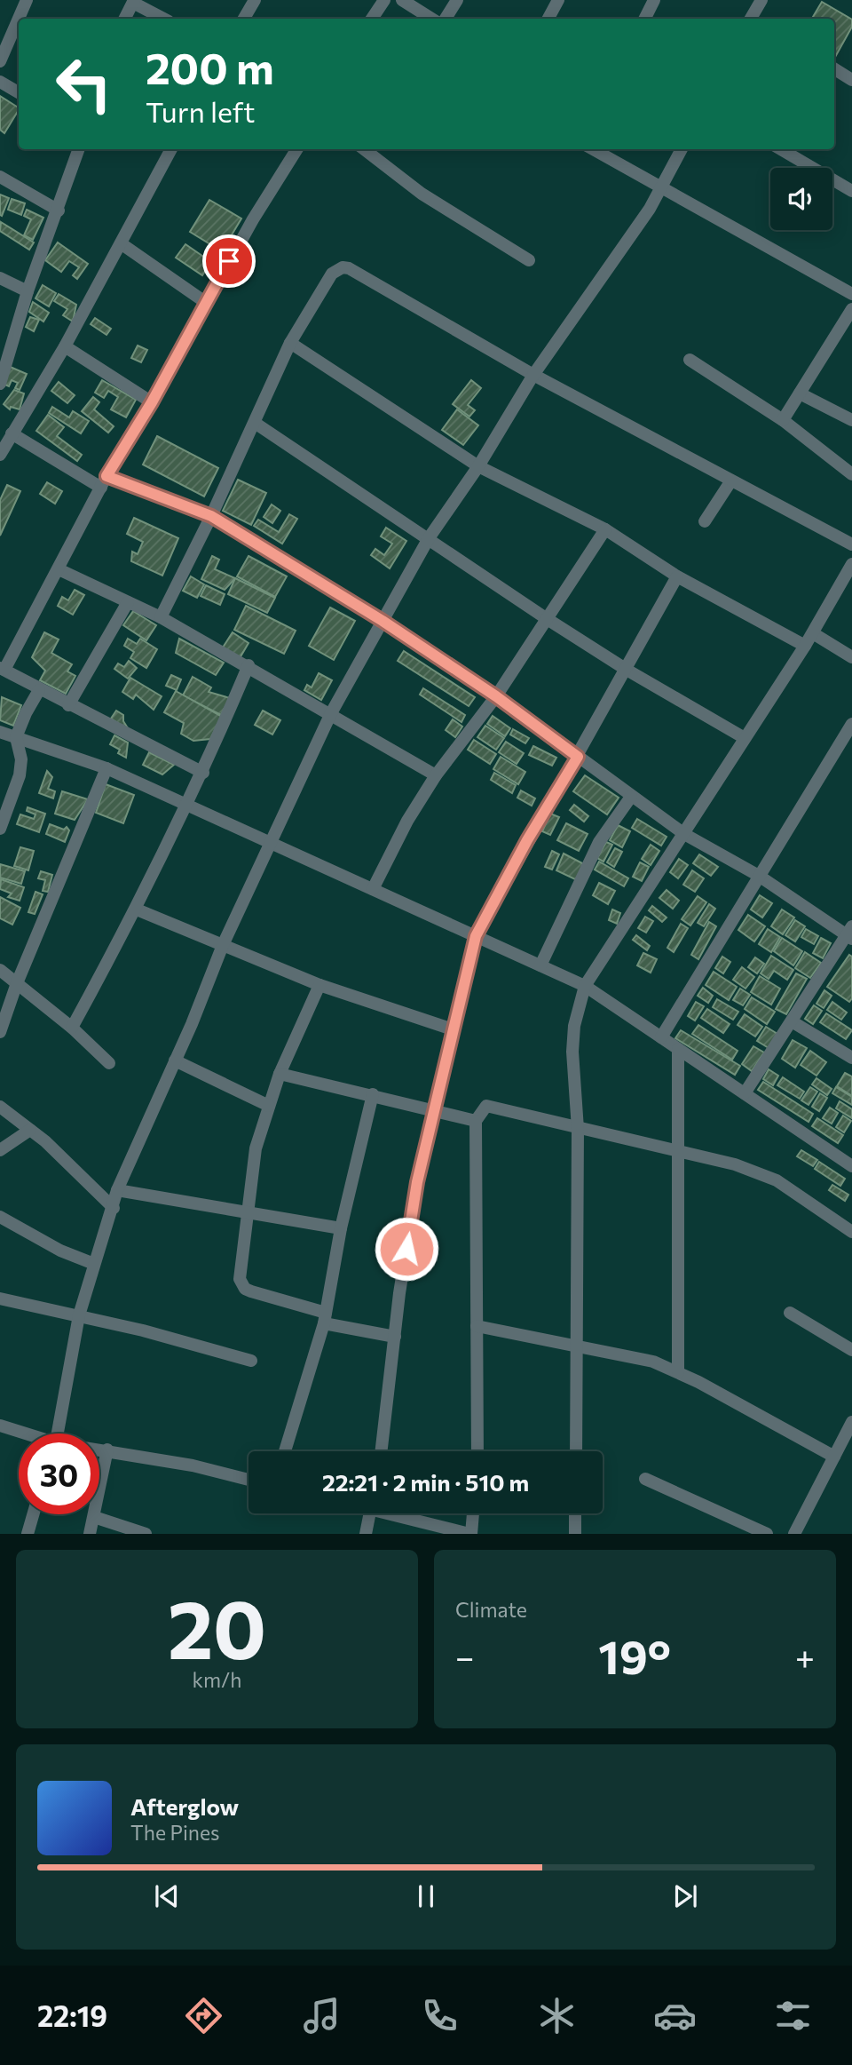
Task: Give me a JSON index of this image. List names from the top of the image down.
{
  "page": {
    "turn": ["200 m", "Turn left"],
    "limit": "30",
    "trip": "22:21 · 2 min · 510 m",
    "tile": [
      ["20", "km/h"],
      "Climate"
    ],
    "heat": ["−", "19°", "+"],
    "song": ["Afterglow", "The Pines"],
    "tabs": "22:19"
  }
}
